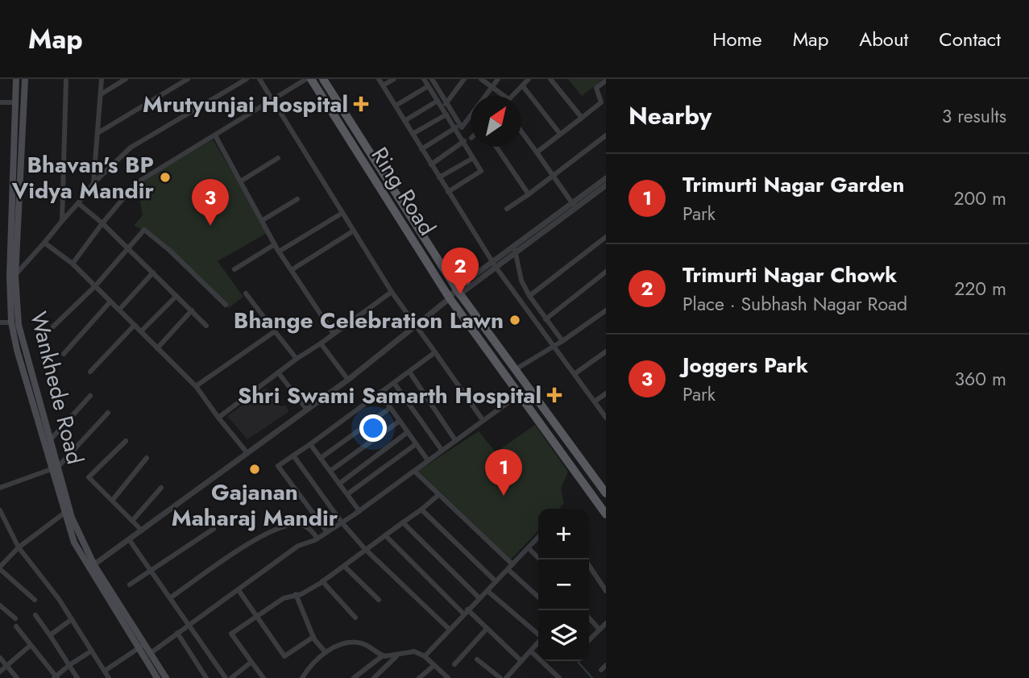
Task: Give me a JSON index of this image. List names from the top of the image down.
{
  "streets": {
    "main road": ["Ring Road", "Wankhede Road"]
  },
  "places": {
    "health": ["Mrutyunjai Hospital", "Shri Swami Samarth Hospital"],
    "other": ["Bhavan's BP Vidya Mandir", "Bhange Celebration Lawn", "Gajanan Maharaj Mandir"]
  },
  "north": "top right",
  "page": {
    "header": "Map",
    "nav": [
      "Home",
      "Map",
      "About",
      "Contact"
    ],
    "heading": ["Nearby", "3 results"],
    "list": [
      {
        "mark": "1",
        "name": "Trimurti Nagar Garden",
        "note": "Park",
        "value": "200 m"
      },
      {
        "mark": "2",
        "name": "Trimurti Nagar Chowk",
        "note": "Place · Subhash Nagar Road",
        "value": "220 m"
      },
      {
        "mark": "3",
        "name": "Joggers Park",
        "note": "Park",
        "value": "360 m"
      }
    ],
    "pins": ["3", "2", "1"],
    "map_buttons": ["+", "−"]
  }
}
